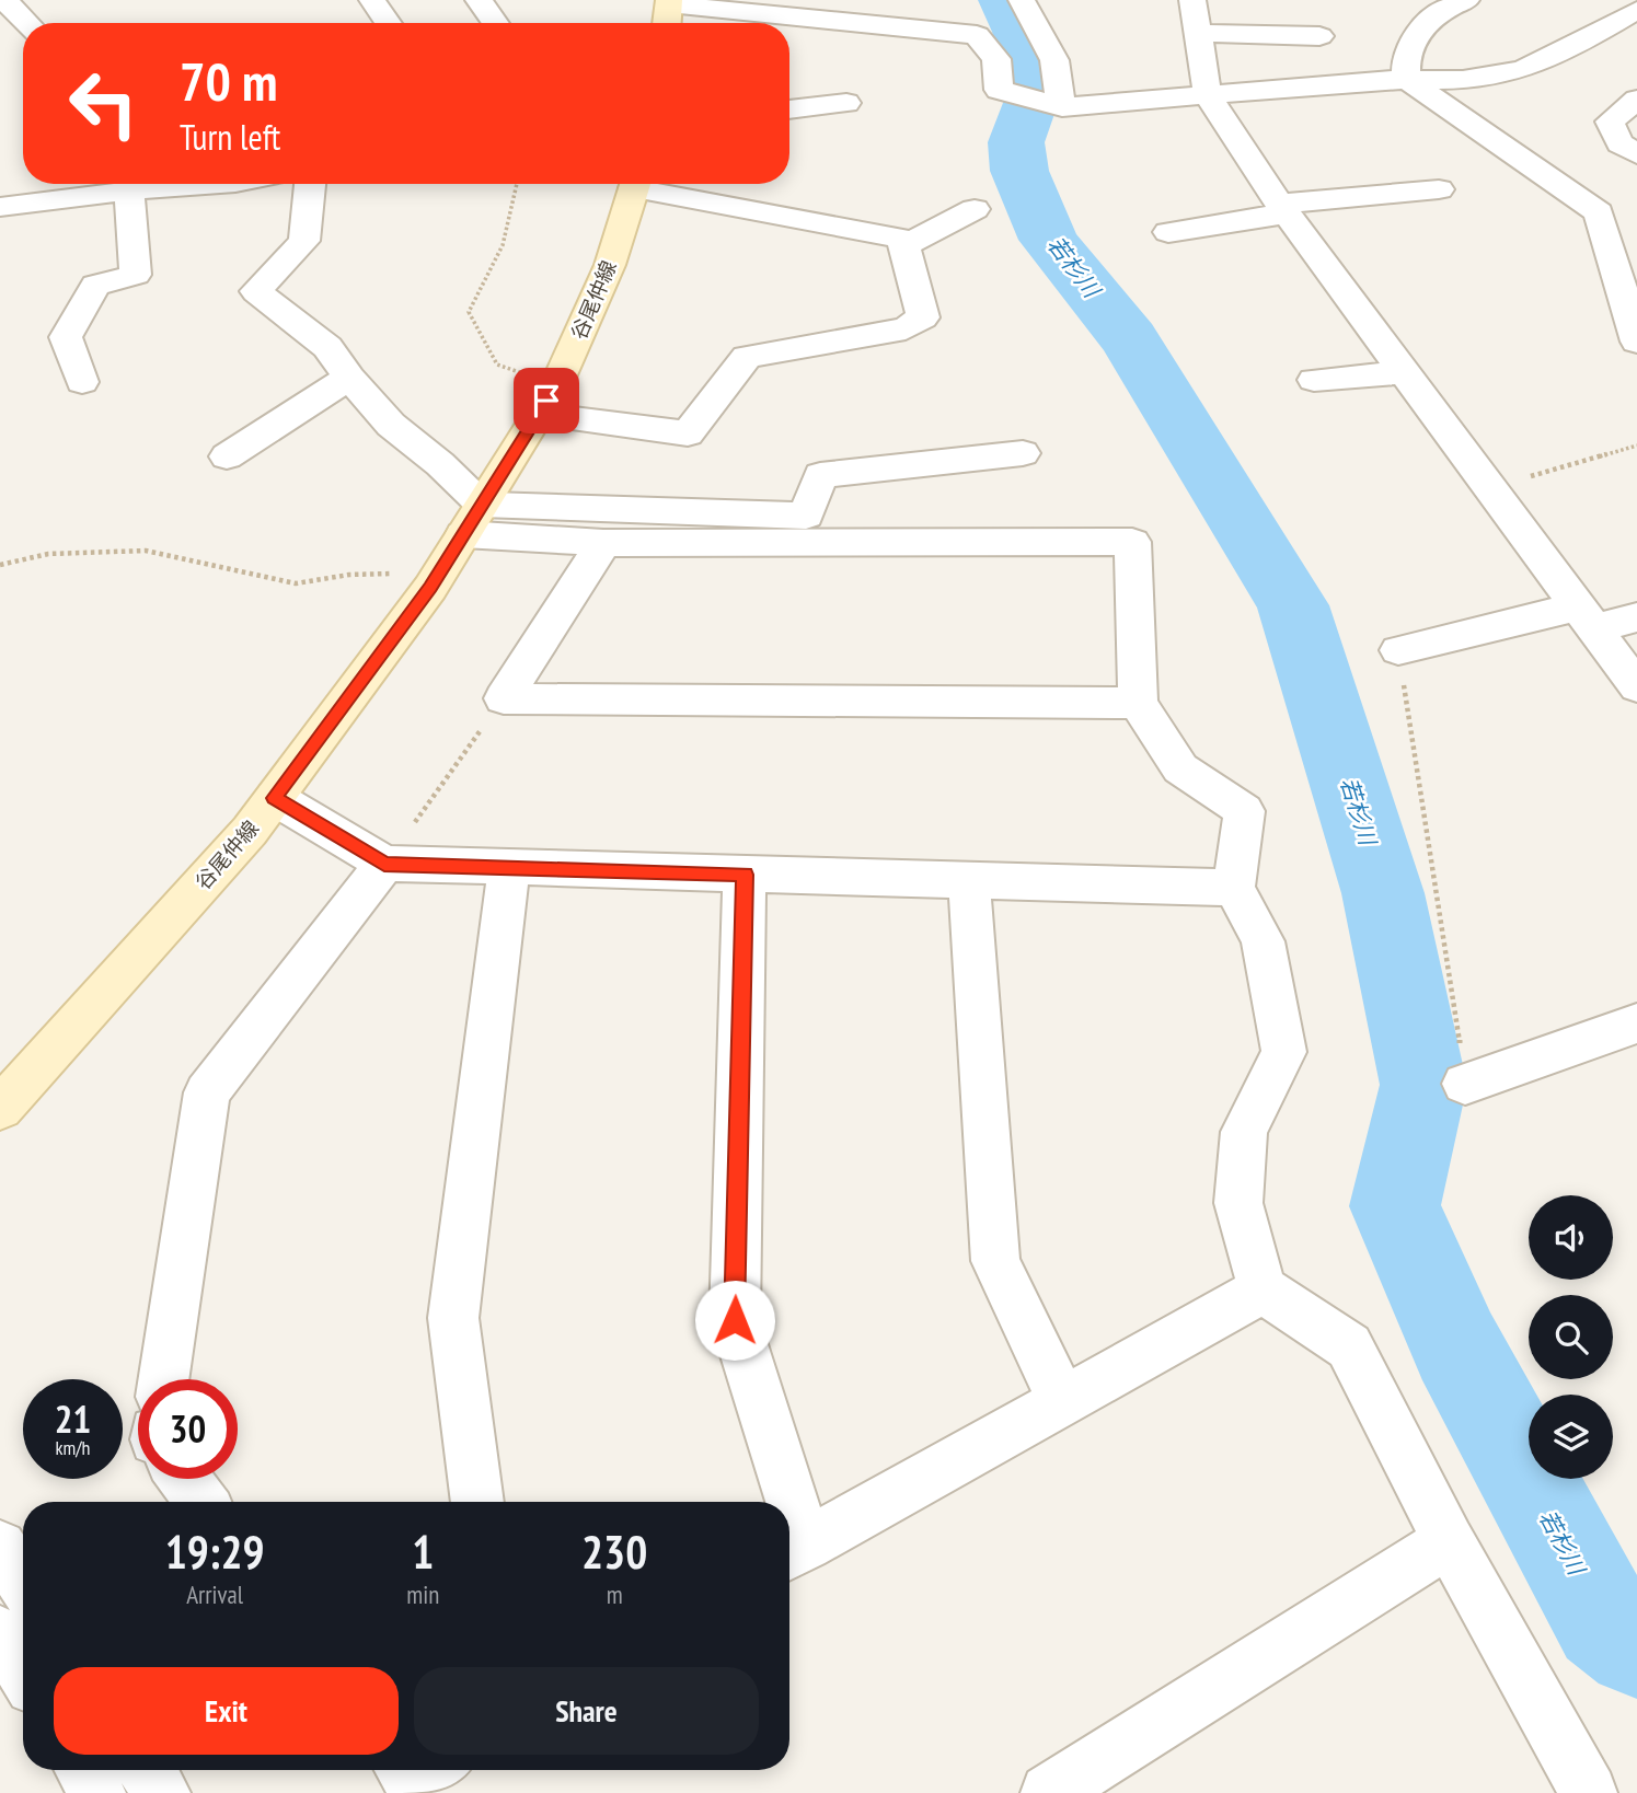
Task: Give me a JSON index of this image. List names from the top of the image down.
{
  "streets": {
    "main road": ["谷尾仲線"]
  },
  "water": ["若杉川"],
  "page": {
    "turn": ["70 m", "Turn left"],
    "speed": "21 km/h",
    "limit": "30",
    "eta": [
      "19:29",
      "Arrival",
      "1",
      "min",
      "230",
      "m"
    ],
    "buttons": ["Exit", "Share"]
  }
}
